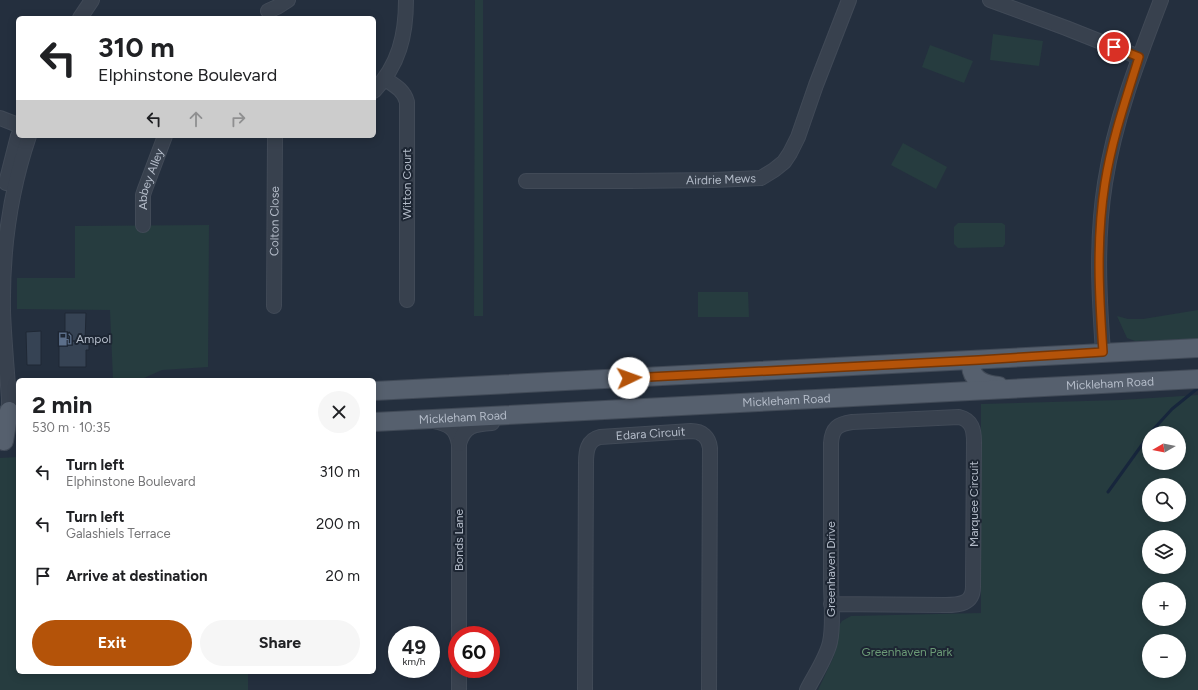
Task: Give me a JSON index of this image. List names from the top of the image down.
{
  "streets": {
    "main road": ["Mickleham Road"],
    "street": [
      "Airdrie Mews",
      "Abbey Alley",
      "Witton Court",
      "Colton Close",
      "Edara Circuit",
      "Marquee Circuit",
      "Bonds Lane",
      "Greenhaven Drive"
    ]
  },
  "crossings": [
    ["Marquee Circuit", "Greenhaven Drive"]
  ],
  "parks": ["Greenhaven Park"],
  "places": {
    "fuel station": ["Ampol"]
  },
  "north": "left",
  "page": {
    "turn": ["310 m", "Elphinstone Boulevard"],
    "heading": ["2 min", "530 m · 10:35"],
    "map_buttons": ["+", "−"],
    "list": [
      {
        "name": "Turn left",
        "note": "Elphinstone Boulevard",
        "value": "310 m"
      },
      {
        "name": "Turn left",
        "note": "Galashiels Terrace",
        "value": "200 m"
      },
      {
        "name": "Arrive at destination",
        "value": "20 m"
      }
    ],
    "buttons": ["Exit", "Share"],
    "speed": "49 km/h",
    "limit": "60"
  }
}
